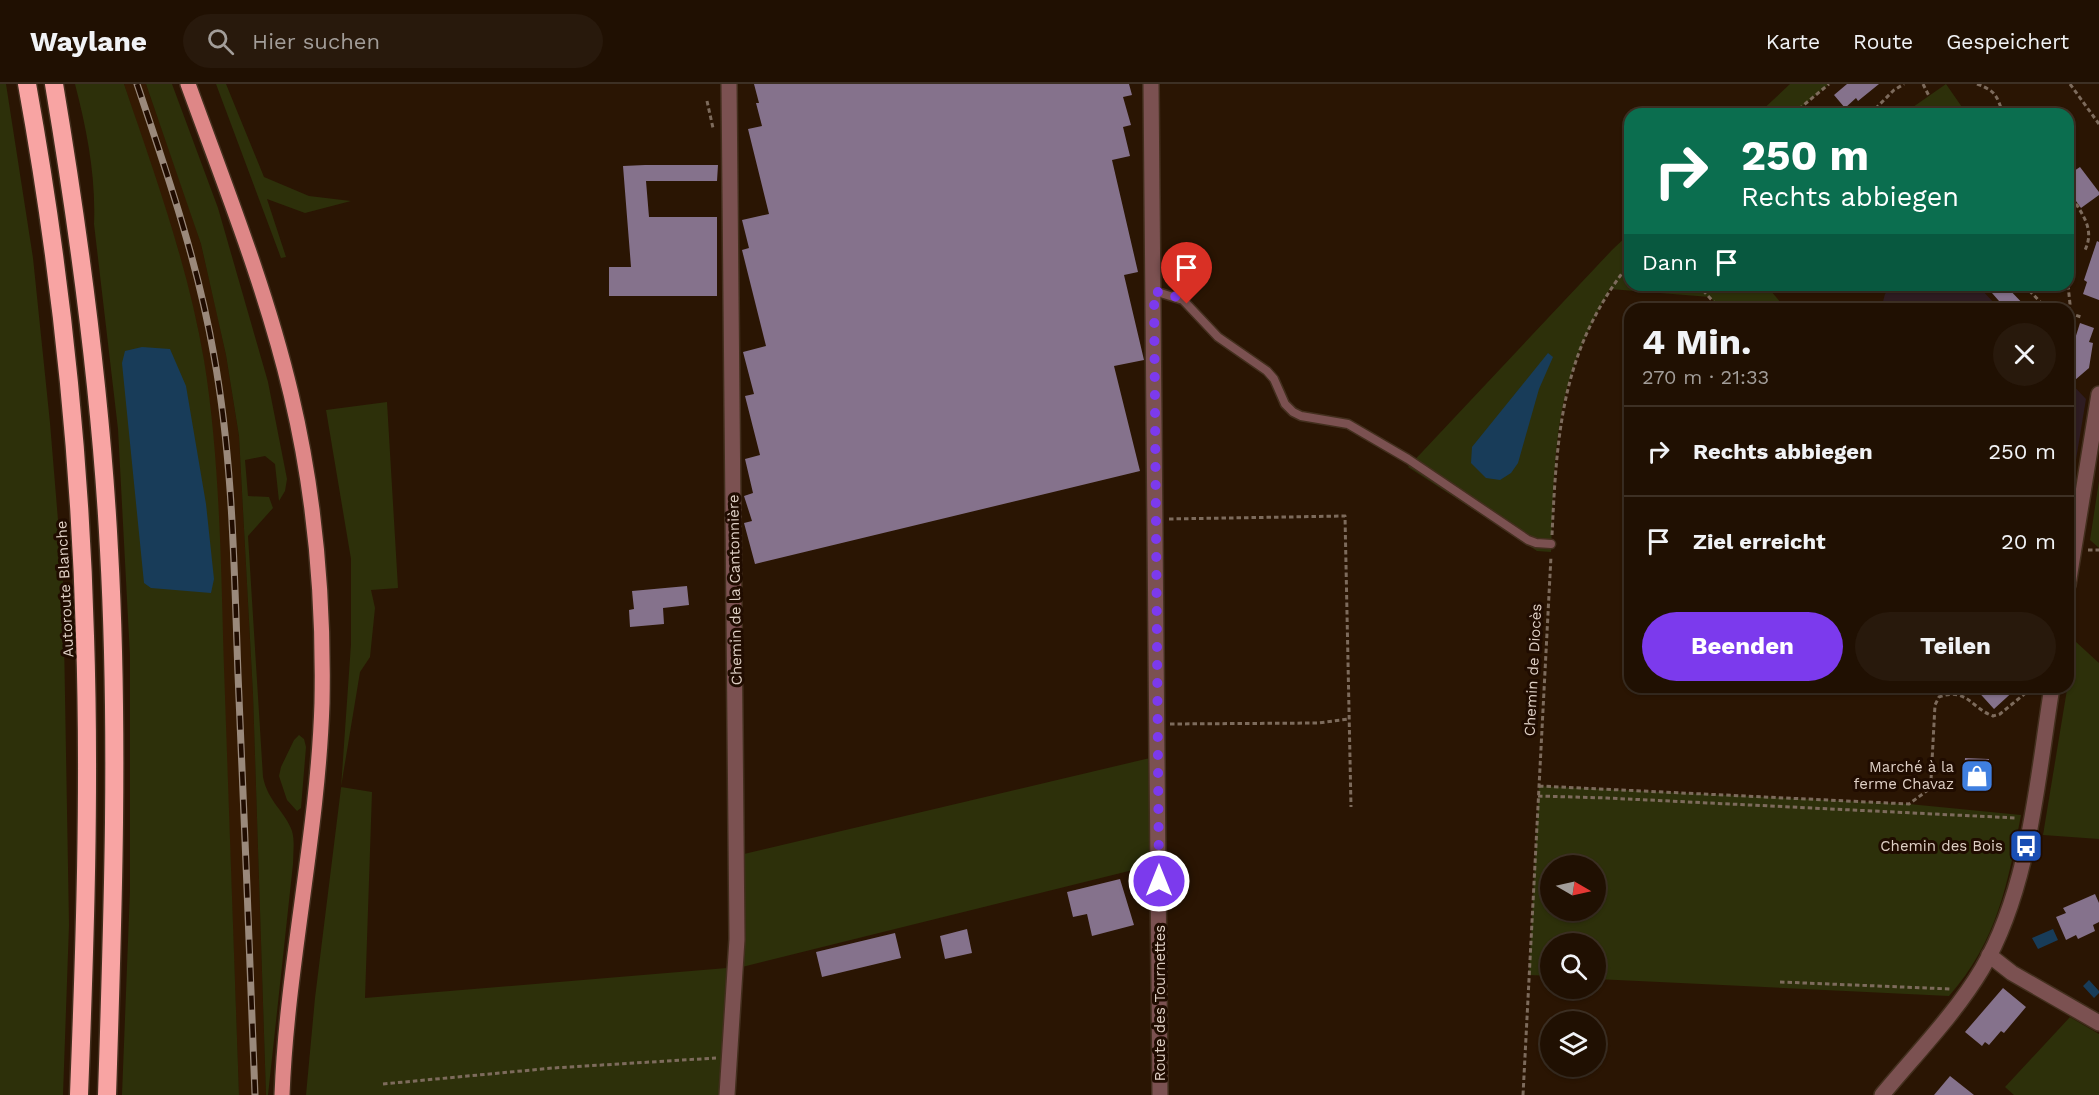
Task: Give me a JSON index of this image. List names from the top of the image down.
{
  "streets": {
    "highway": ["Autoroute Blanche"],
    "street": ["Chemin de la Cantonnière", "Route des Tournettes"],
    "path": ["Chemin de Diocès"]
  },
  "places": {
    "shop": ["Marché à la ferme Chavaz"],
    "bus stop": ["Chemin des Bois"]
  },
  "north": "right",
  "page": {
    "header": "Waylane",
    "search": "Hier suchen",
    "nav": ["Karte", "Route", "Gespeichert"],
    "turn": ["250 m", "Rechts abbiegen"],
    "then": "Dann",
    "heading": ["4 Min.", "270 m · 21:33"],
    "list": [
      {
        "name": "Rechts abbiegen",
        "value": "250 m"
      },
      {
        "name": "Ziel erreicht",
        "value": "20 m"
      }
    ],
    "buttons": ["Beenden", "Teilen"]
  }
}
